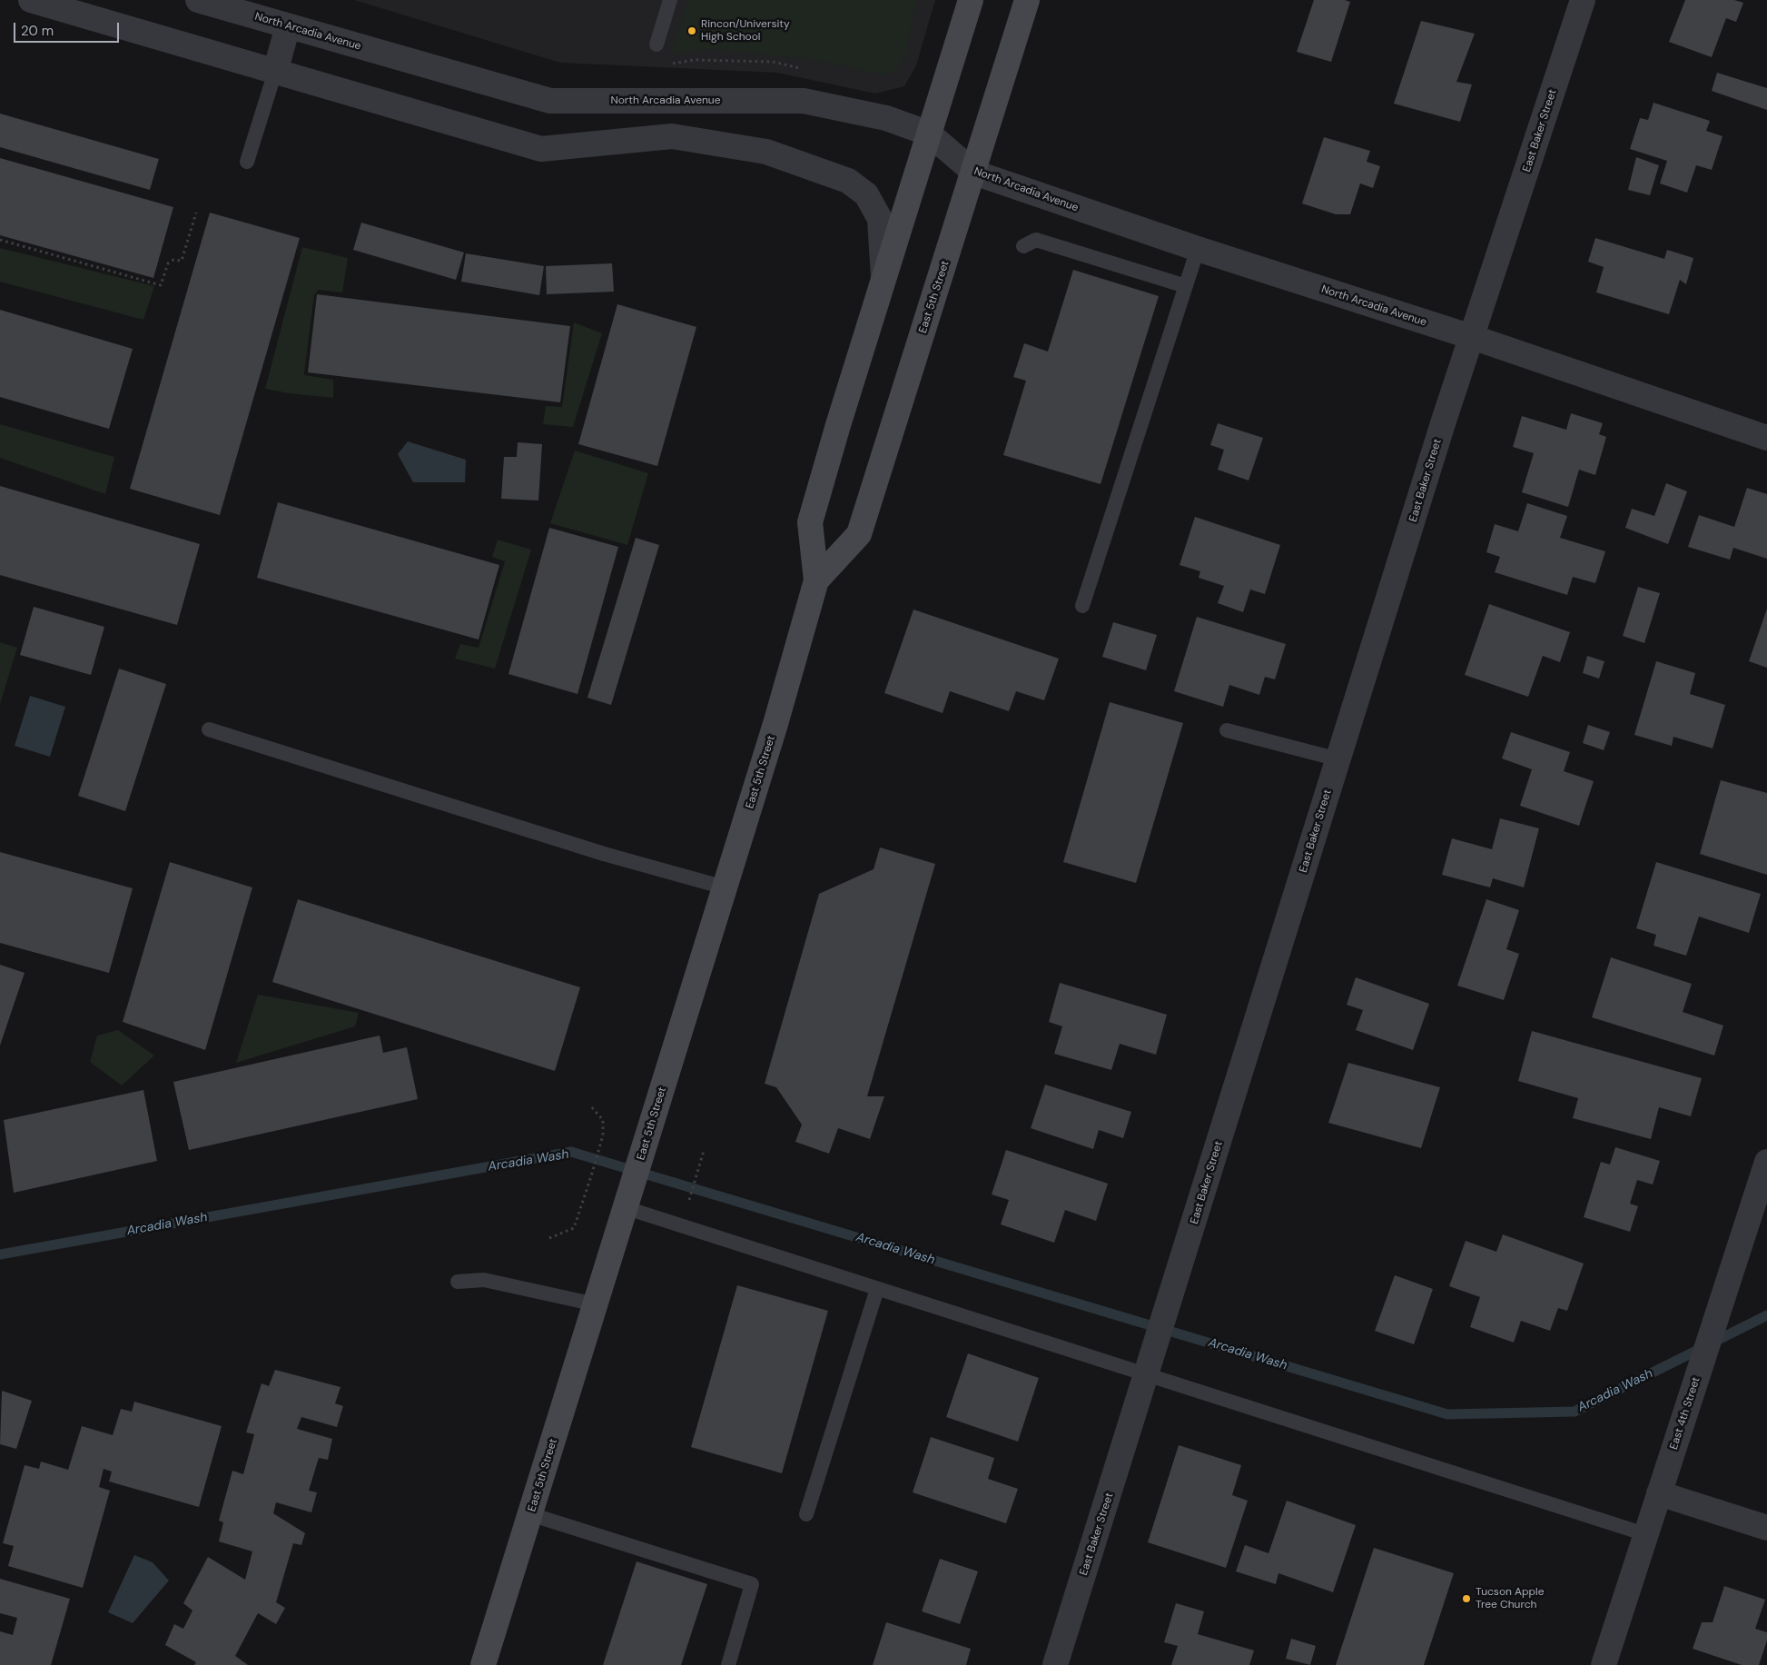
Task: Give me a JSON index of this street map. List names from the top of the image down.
{
  "streets": {
    "street": [
      "North Arcadia Avenue",
      "East Baker Street",
      "East 5th Street",
      "East 4th Street"
    ]
  },
  "crossings": [
    ["North Arcadia Avenue", "East Baker Street"],
    ["North Arcadia Avenue", "East 5th Street"]
  ],
  "water": ["Arcadia Wash"],
  "places": ["Rincon/University High School", "Tucson Apple Tree Church"],
  "scale_bar": "20 m"
}
